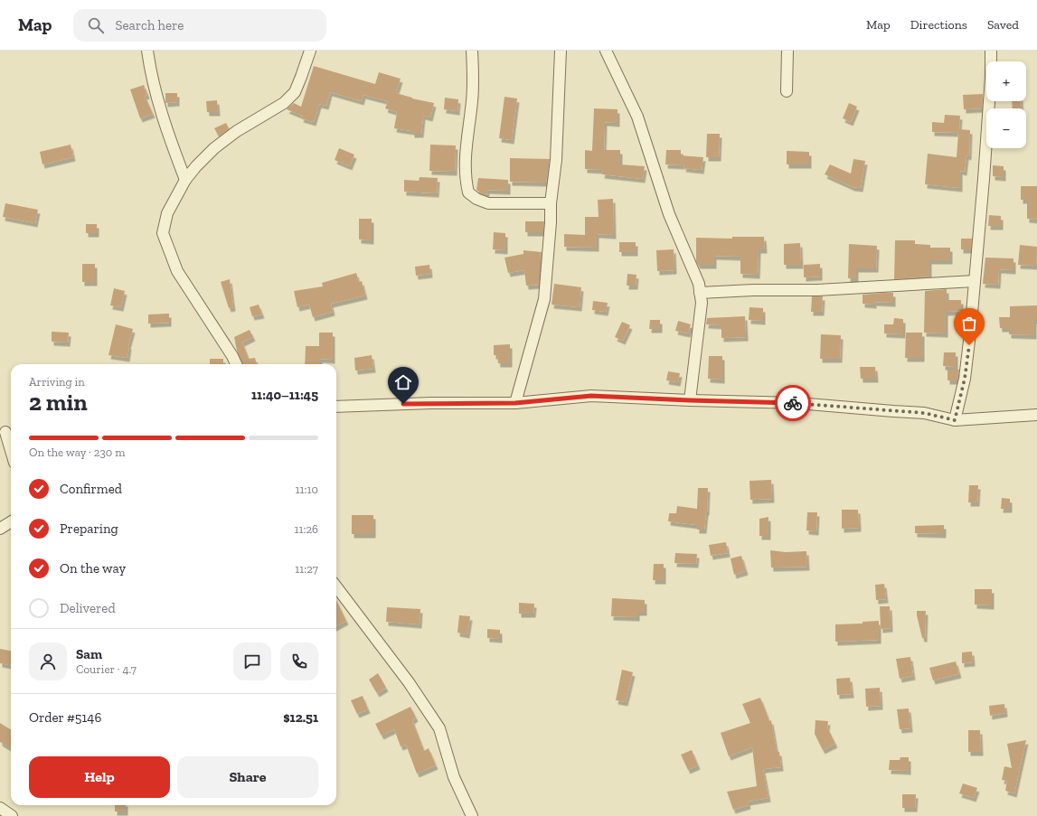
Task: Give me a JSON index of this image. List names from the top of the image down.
{
  "page": {
    "header": "Map",
    "search": "Search here",
    "nav": ["Map", "Directions", "Saved"],
    "map_buttons": ["+", "−"],
    "heading": ["2 min", "Arriving in", "11:40–11:45"],
    "panel": [
      "Sam",
      "Courier · 4.7",
      "Order #5146",
      "$12.51"
    ],
    "bar": "On the way · 230 m",
    "list": [
      ["Confirmed", "11:10"],
      ["Preparing", "11:26"],
      ["On the way", "11:27"],
      "Delivered"
    ],
    "buttons": ["Help", "Share"]
  }
}
